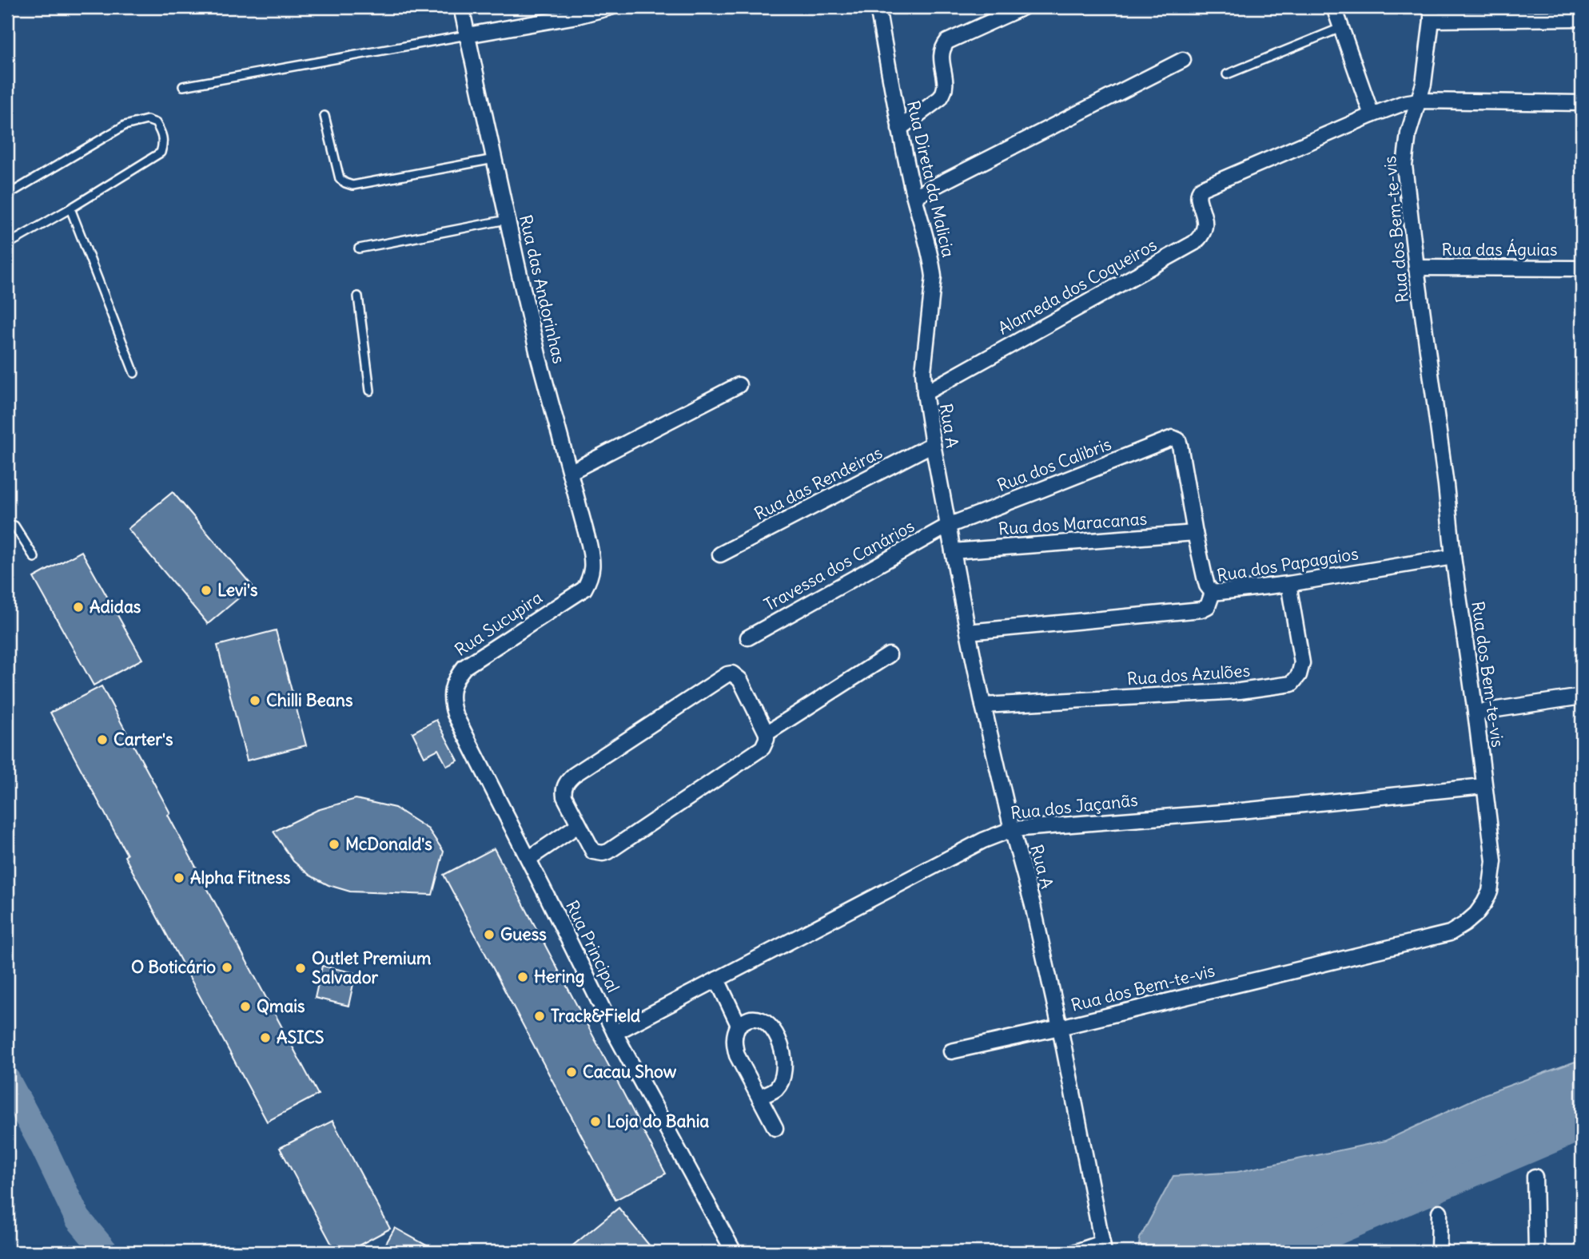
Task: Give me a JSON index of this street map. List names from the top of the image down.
{
  "streets": {
    "street": [
      "Rua Direta da Malicia",
      "Rua dos Bem-te-vis",
      "Rua das Águias",
      "Alameda dos Coqueiros",
      "Rua das Andorinhas",
      "Rua A",
      "Rua dos Calibris",
      "Rua das Rendeiras",
      "Rua dos Maracanas",
      "Rua dos Papagaios",
      "Travessa dos Canários",
      "Rua Sucupira",
      "Rua dos Azulões",
      "Rua dos Jaçanãs",
      "Rua Principal"
    ]
  },
  "crossings": [
    ["Rua Direta da Malicia", "Alameda dos Coqueiros"],
    ["Rua Direta da Malicia", "Rua A"],
    ["Rua dos Bem-te-vis", "Rua das Águias"],
    ["Rua dos Bem-te-vis", "Rua A"],
    ["Rua dos Bem-te-vis", "Rua dos Papagaios"],
    ["Rua dos Bem-te-vis", "Rua dos Jaçanãs"],
    ["Alameda dos Coqueiros", "Rua A"],
    ["Rua das Andorinhas", "Rua Sucupira"],
    ["Rua A", "Rua dos Calibris"],
    ["Rua A", "Rua das Rendeiras"],
    ["Rua A", "Rua dos Maracanas"],
    ["Rua A", "Rua dos Papagaios"],
    ["Rua A", "Travessa dos Canários"],
    ["Rua A", "Rua dos Azulões"],
    ["Rua A", "Rua dos Jaçanãs"],
    ["Rua dos Calibris", "Rua dos Maracanas"],
    ["Rua dos Calibris", "Travessa dos Canários"],
    ["Rua dos Papagaios", "Rua dos Azulões"],
    ["Rua Sucupira", "Rua Principal"],
    ["Rua dos Jaçanãs", "Rua Principal"]
  ],
  "places": [
    "Levi's",
    "Adidas",
    "Chilli Beans",
    "Carter's",
    "McDonald's",
    "Alpha Fitness",
    "Guess",
    "O Boticário",
    "Outlet Premium Salvador",
    "Hering",
    "Qmais",
    "Track&Field",
    "ASICS",
    "Cacau Show",
    "Loja do Bahia"
  ]
}
